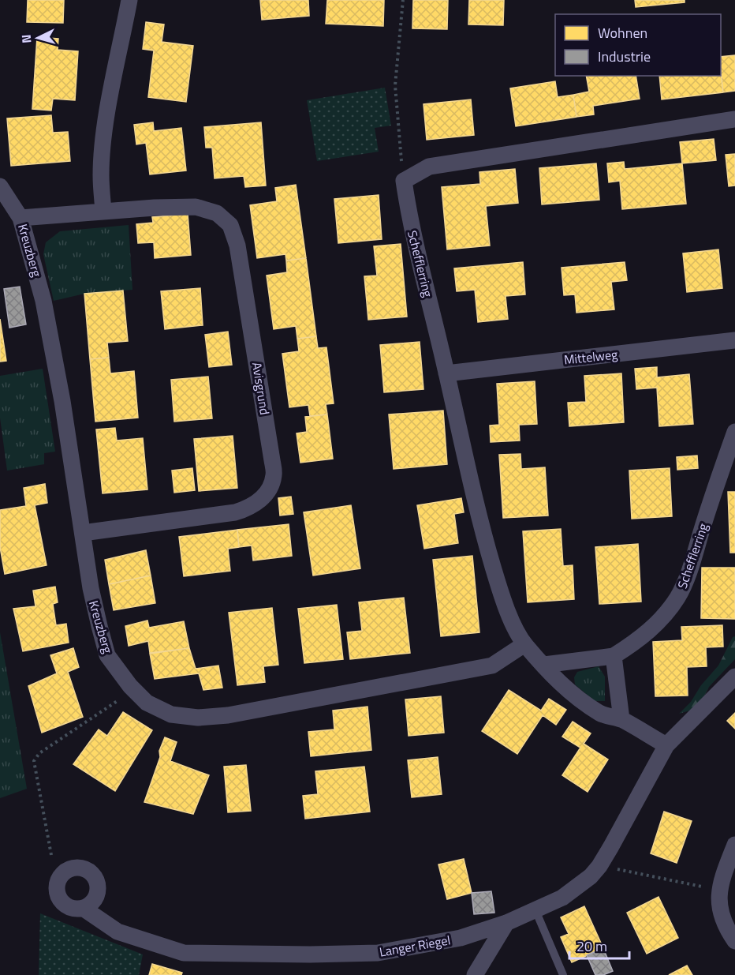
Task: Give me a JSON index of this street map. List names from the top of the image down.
{
  "streets": {
    "street": [
      "Kreuzberg",
      "Schefflerring",
      "Mittelweg",
      "Avisgrund",
      "Langer Riegel"
    ]
  },
  "crossings": [
    ["Kreuzberg", "Schefflerring"],
    ["Kreuzberg", "Avisgrund"],
    ["Schefflerring", "Mittelweg"],
    ["Schefflerring", "Langer Riegel"]
  ],
  "legend": ["Wohnen", "Industrie"],
  "scale_bar": "20 m",
  "north": "left"
}
